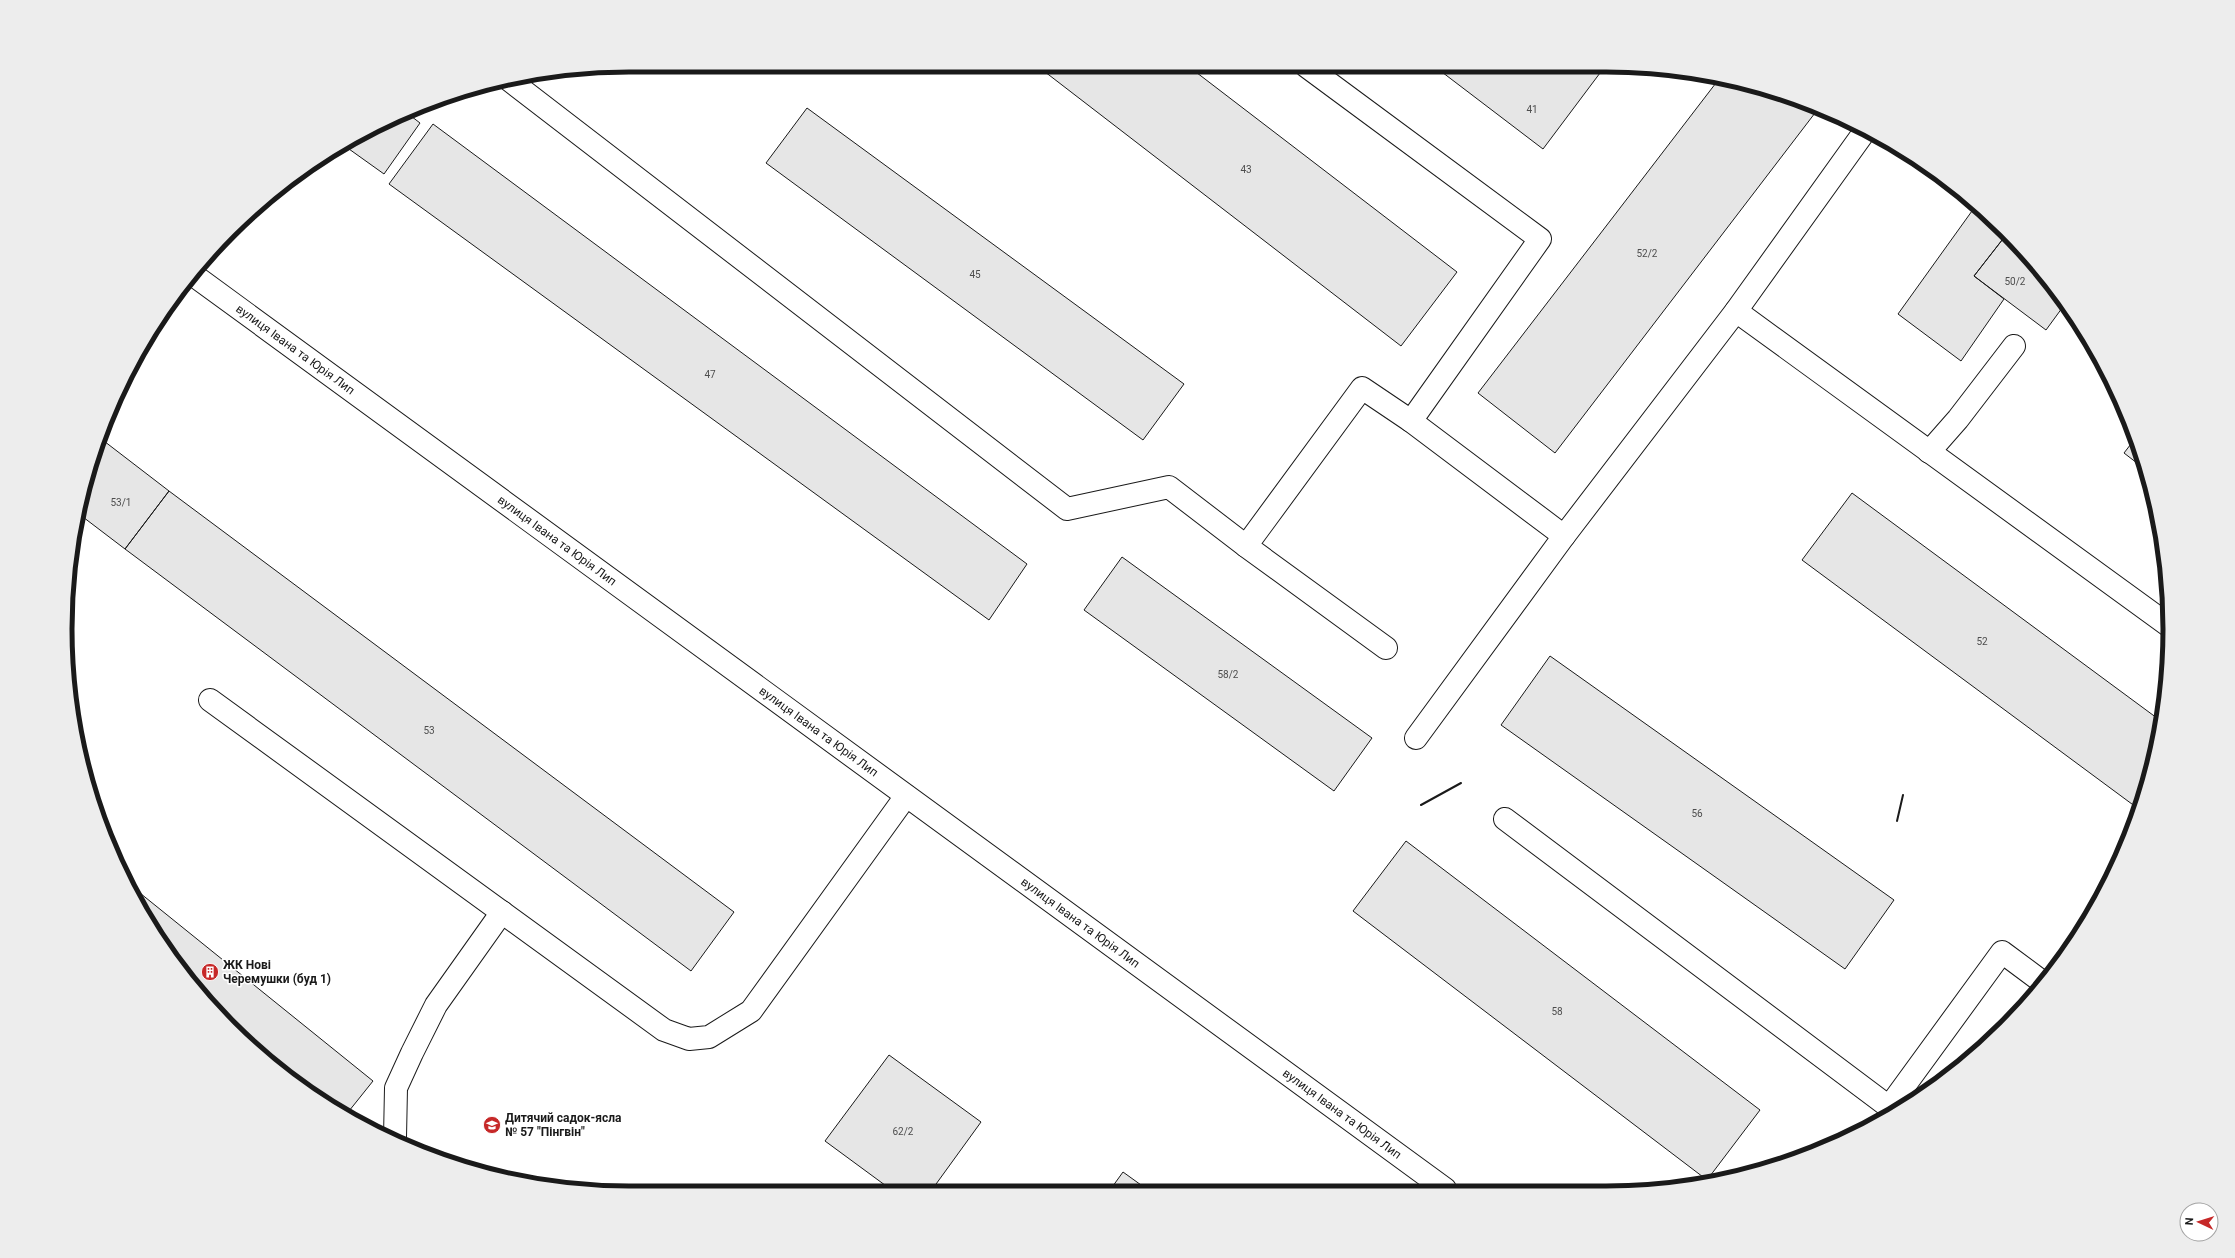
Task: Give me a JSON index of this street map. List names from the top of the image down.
{
  "streets": {
    "street": ["вулиця Івана та Юрія Лип"]
  },
  "places": {
    "building": ["ЖК Нові Черемушки (буд 1)"],
    "school or university": ["Дитячий садок-ясла № 57 \"Пінгвін\""]
  },
  "house_numbers": [
    "41",
    "43",
    "52/2",
    "45",
    "50/2",
    "47",
    "53/1",
    "52",
    "58/2",
    "53",
    "56",
    "58",
    "62/2"
  ],
  "north": "left"
}
